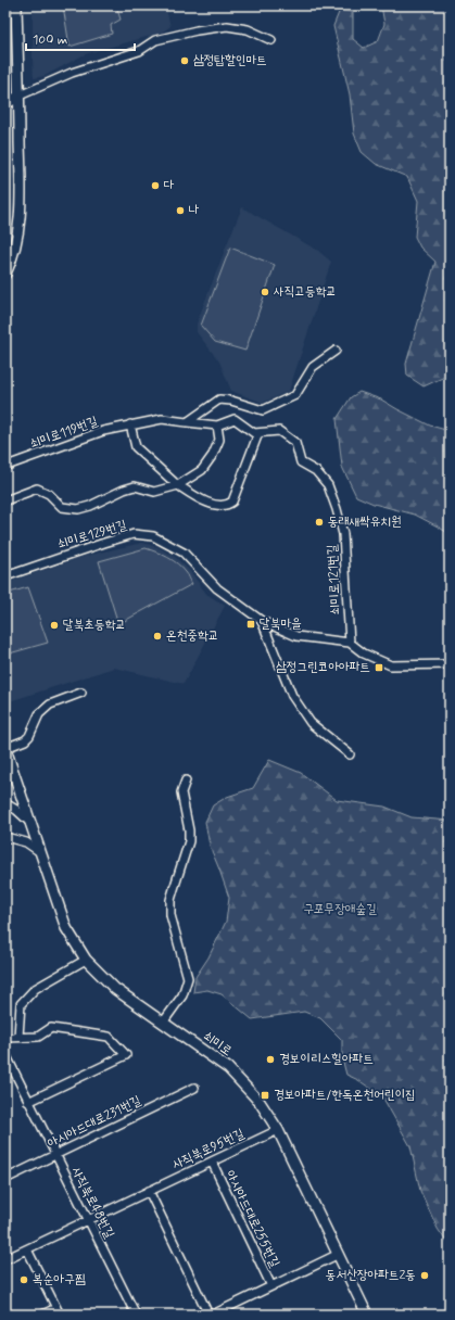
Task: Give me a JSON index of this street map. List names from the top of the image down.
{
  "streets": {
    "main road": ["쇠미로"],
    "street": [
      "쇠미로119번길",
      "쇠미로129번길",
      "쇠미로121번길",
      "아시아드대로231번길",
      "사직북로95번길",
      "사직북로48번길",
      "아시아드대로255번길"
    ]
  },
  "crossings": [
    ["쇠미로129번길", "쇠미로121번길"],
    ["쇠미로", "사직북로95번길"],
    ["아시아드대로231번길", "사직북로48번길"],
    ["사직북로95번길", "사직북로48번길"],
    ["사직북로95번길", "아시아드대로255번길"]
  ],
  "parks": ["구포무장애숲길"],
  "places": {
    "other": [
      "삼정탑할인마트",
      "다",
      "나",
      "사직고등학교",
      "동래새싹유치원",
      "달북초등학교",
      "온천중학교",
      "경보이리스힐아파트",
      "동서산장아파트2동",
      "복순아구찜"
    ],
    "transit": ["달북마을", "삼정그린코아아파트", "경보아파트/한독온천어린이집"]
  },
  "scale_bar": "100 m"
}
